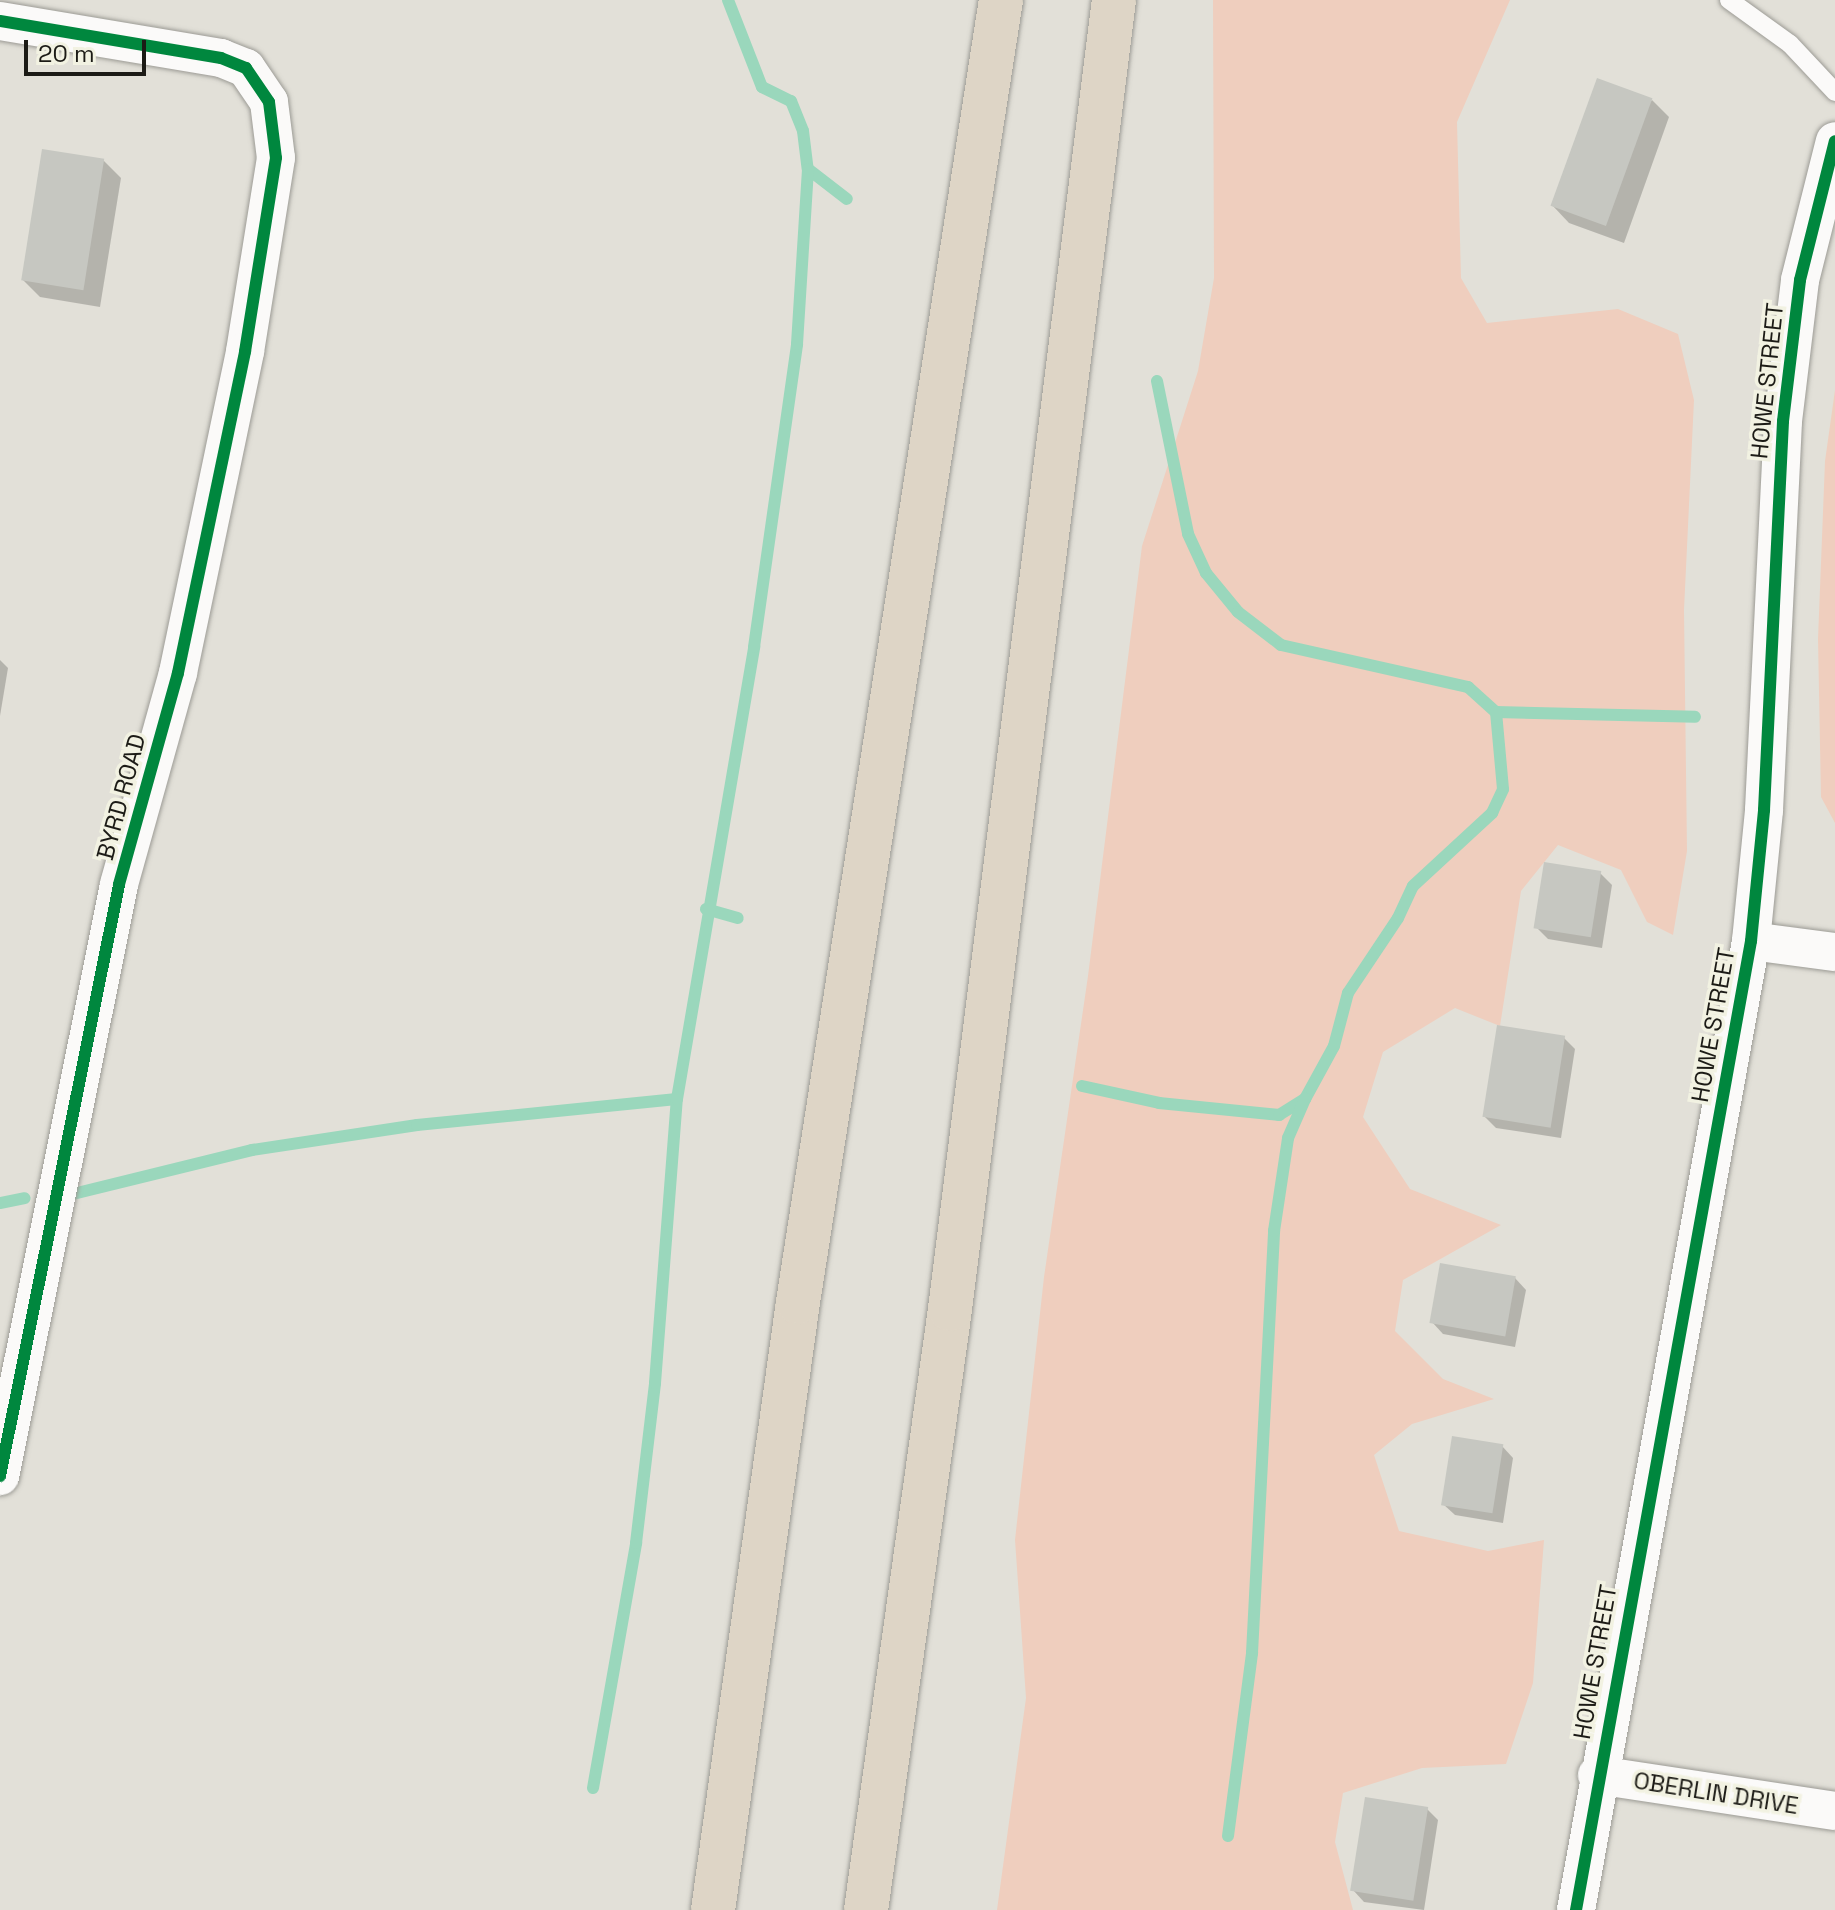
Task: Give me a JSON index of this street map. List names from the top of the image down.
{
  "streets": {
    "street": ["HOWE STREET", "BYRD ROAD", "OBERLIN DRIVE"]
  },
  "crossings": [
    ["HOWE STREET", "OBERLIN DRIVE"]
  ],
  "scale_bar": "20 m"
}
